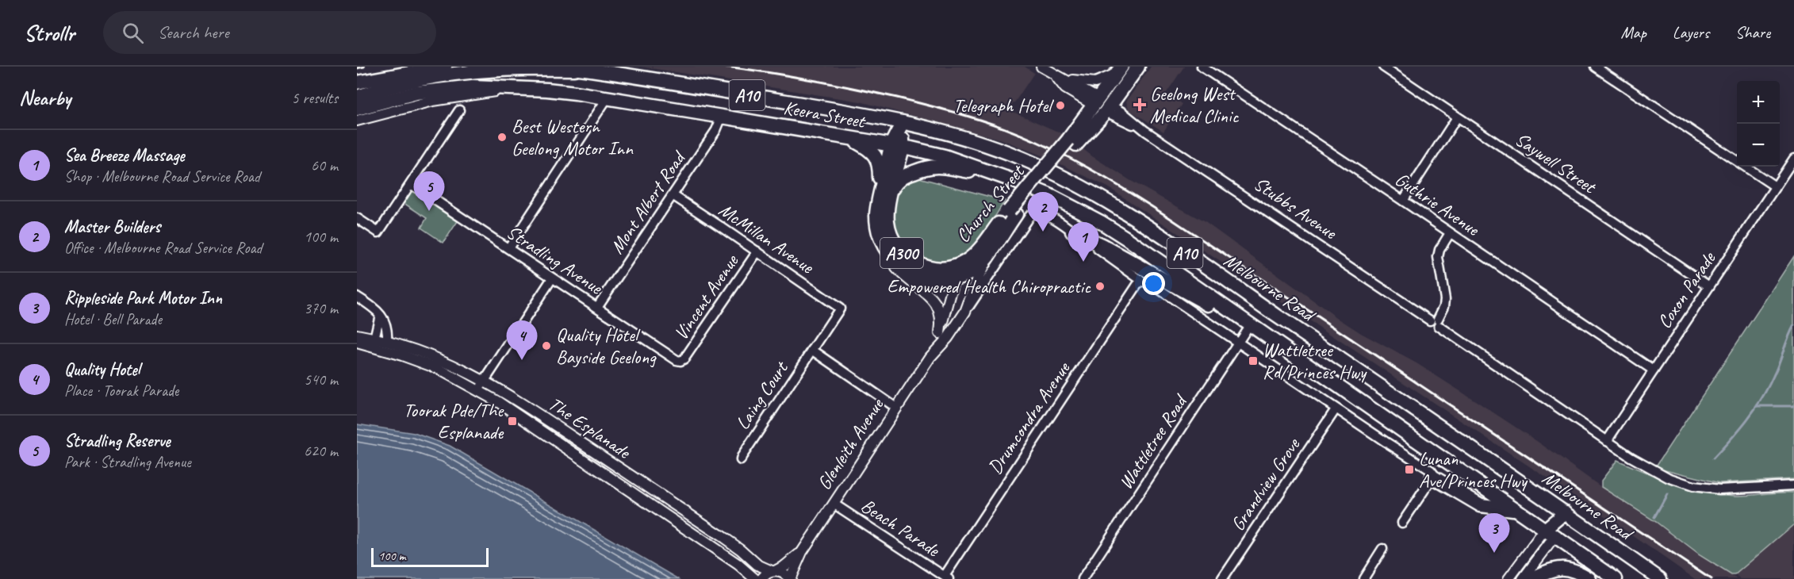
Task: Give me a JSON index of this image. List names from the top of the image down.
{
  "streets": {
    "highway": [
      "A10",
      "Keera Street",
      "Church Street",
      "A300",
      "Melbourne Road",
      "Glenleith Avenue"
    ],
    "street": [
      "Saywell Street",
      "Mont Albert Road",
      "Guthrie Avenue",
      "Stubbs Avenue",
      "McMillan Avenue",
      "Stradling Avenue",
      "Coxon Parade",
      "Vincent Avenue",
      "Laing Court",
      "Drumcondra Avenue",
      "The Esplanade",
      "Wattletree Road",
      "Grandview Grove",
      "Beach Parade"
    ]
  },
  "crossings": [
    ["A10", "Keera Street"],
    ["A10", "Church Street"],
    ["A10", "Wattletree Road"],
    ["Keera Street", "Mont Albert Road"],
    ["Keera Street", "Church Street"],
    ["Keera Street", "Melbourne Road"],
    ["Saywell Street", "Coxon Parade"],
    ["Mont Albert Road", "McMillan Avenue"],
    ["Mont Albert Road", "Stradling Avenue"],
    ["Church Street", "Stubbs Avenue"],
    ["Church Street", "Melbourne Road"],
    ["Church Street", "Glenleith Avenue"],
    ["Guthrie Avenue", "Coxon Parade"],
    ["Stubbs Avenue", "Coxon Parade"],
    ["McMillan Avenue", "Vincent Avenue"],
    ["McMillan Avenue", "Laing Court"],
    ["Stradling Avenue", "Vincent Avenue"],
    ["Drumcondra Avenue", "Beach Parade"],
    ["The Esplanade", "Glenleith Avenue"],
    ["Glenleith Avenue", "Beach Parade"]
  ],
  "places": {
    "health": ["Geelong West Medical Clinic"],
    "other": [
      "Telegraph Hotel",
      "Best Western Geelong Motor Inn",
      "Empowered Health Chiropractic",
      "Quality Hotel Bayside Geelong"
    ],
    "transit": ["Wattletree Rd/Princes Hwy", "Toorak Pde/The Esplanade", "Lunan Ave/Princes Hwy"]
  },
  "scale_bar": "100 m",
  "page": {
    "header": "Strollr",
    "search": "Search here",
    "nav": ["Map", "Layers", "Share"],
    "heading": ["Nearby", "5 results"],
    "map_buttons": ["+", "−"],
    "list": [
      {
        "mark": "1",
        "name": "Sea Breeze Massage",
        "note": "Shop · Melbourne Road Service Road",
        "value": "60 m"
      },
      {
        "mark": "2",
        "name": "Master Builders",
        "note": "Office · Melbourne Road Service Road",
        "value": "100 m"
      },
      {
        "mark": "3",
        "name": "Rippleside Park Motor Inn",
        "note": "Hotel · Bell Parade",
        "value": "370 m"
      },
      {
        "mark": "4",
        "name": "Quality Hotel",
        "note": "Place · Toorak Parade",
        "value": "540 m"
      },
      {
        "mark": "5",
        "name": "Stradling Reserve",
        "note": "Park · Stradling Avenue",
        "value": "620 m"
      }
    ],
    "pins": [
      "5",
      "2",
      "1",
      "4",
      "3"
    ],
    "scale": "100 m"
  }
}
